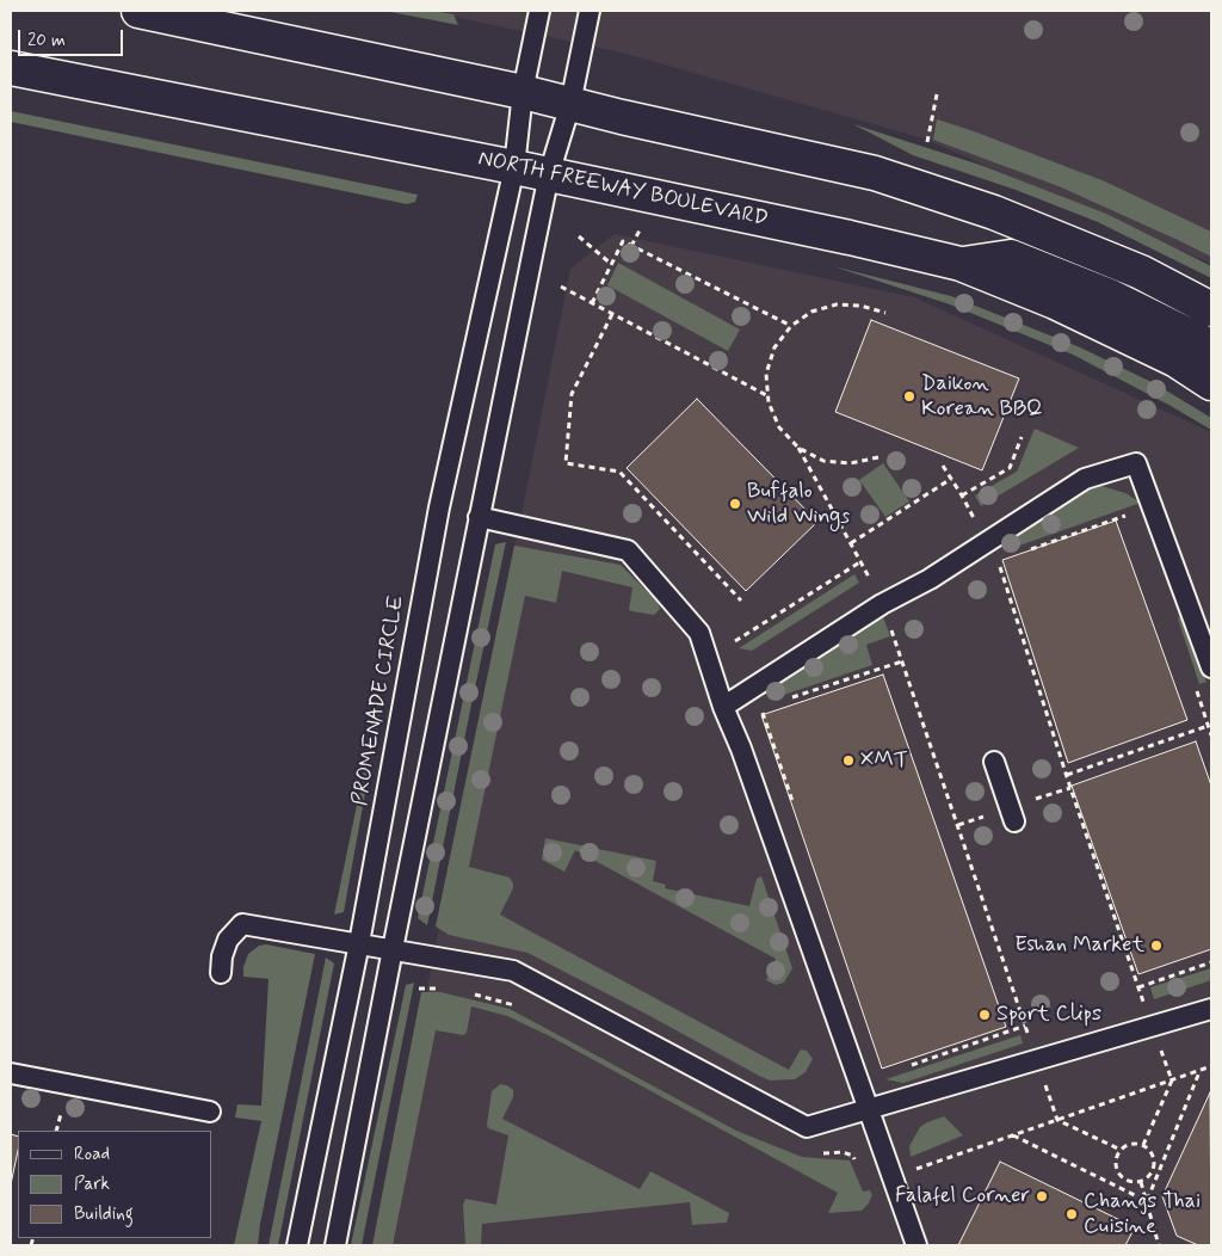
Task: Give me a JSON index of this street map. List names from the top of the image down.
{
  "streets": {
    "street": ["NORTH FREEWAY BOULEVARD"],
    "lane": ["PROMENADE CIRCLE"]
  },
  "crossings": [
    ["NORTH FREEWAY BOULEVARD", "PROMENADE CIRCLE"]
  ],
  "places": [
    "Daikon Korean BBQ",
    "Buffalo Wild Wings",
    "XMT",
    "Eshan Market",
    "Sport Clips",
    "Falafel Corner",
    "Changs Thai Cuisine"
  ],
  "legend": ["Road", "Park", "Building"],
  "scale_bar": "20 m"
}
